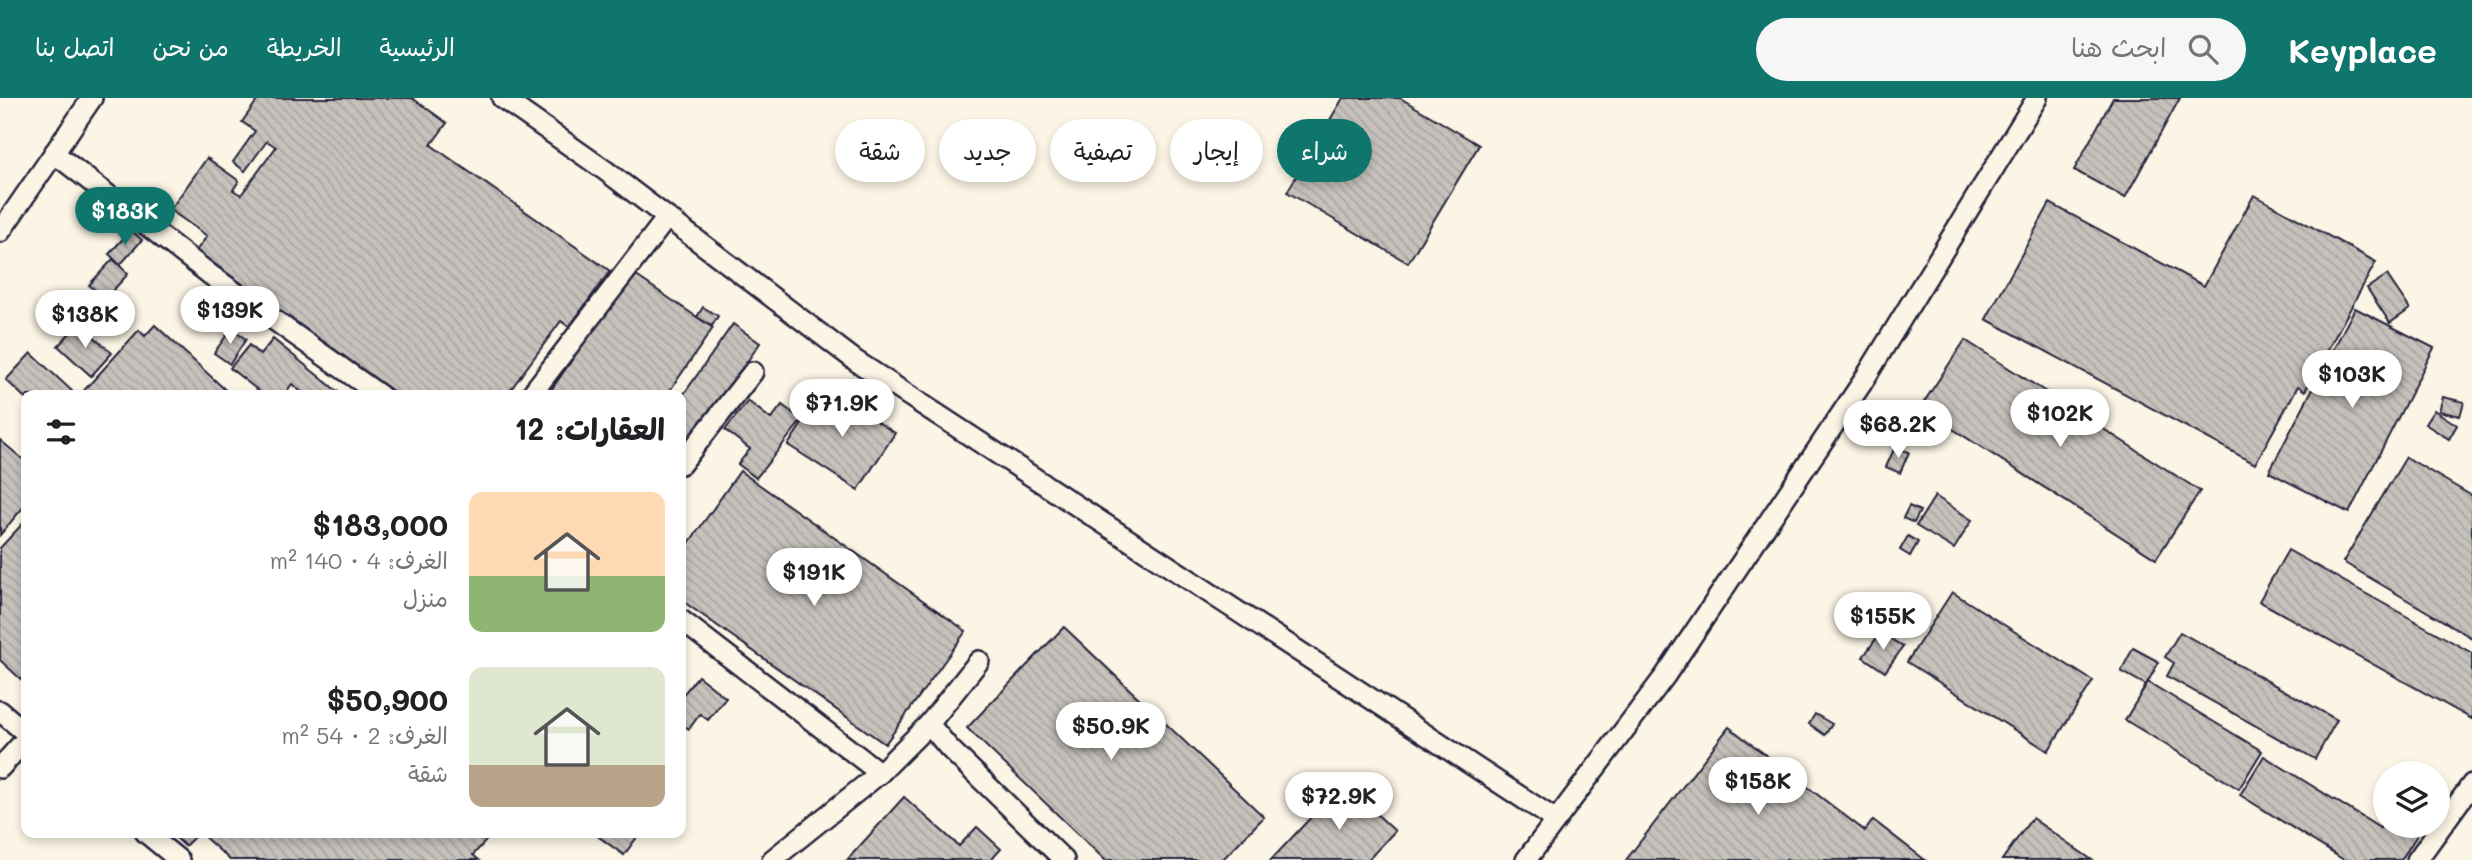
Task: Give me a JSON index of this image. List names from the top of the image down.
{
  "page": {
    "header": "Keyplace",
    "search": "ابحث هنا",
    "nav": [
      "الرئيسية",
      "الخريطة",
      "من نحن",
      "اتصل بنا"
    ],
    "chip": [
      "شراء",
      "إيجار",
      "تصفية",
      "جديد",
      "شقة"
    ],
    "price": [
      "$183K",
      "$139K",
      "$138K",
      "$103K",
      "$71.9K",
      "$102K",
      "$68.2K",
      "$191K",
      "$155K",
      "$50.9K",
      "$158K",
      "$72.9K"
    ],
    "heading": "العقارات: 12",
    "list": [
      {
        "name": "$183,000",
        "note": "الغرف: 4 · 140 m² · منزل"
      },
      {
        "name": "$50,900",
        "note": "الغرف: 2 · 54 m² · شقة"
      }
    ]
  }
}
